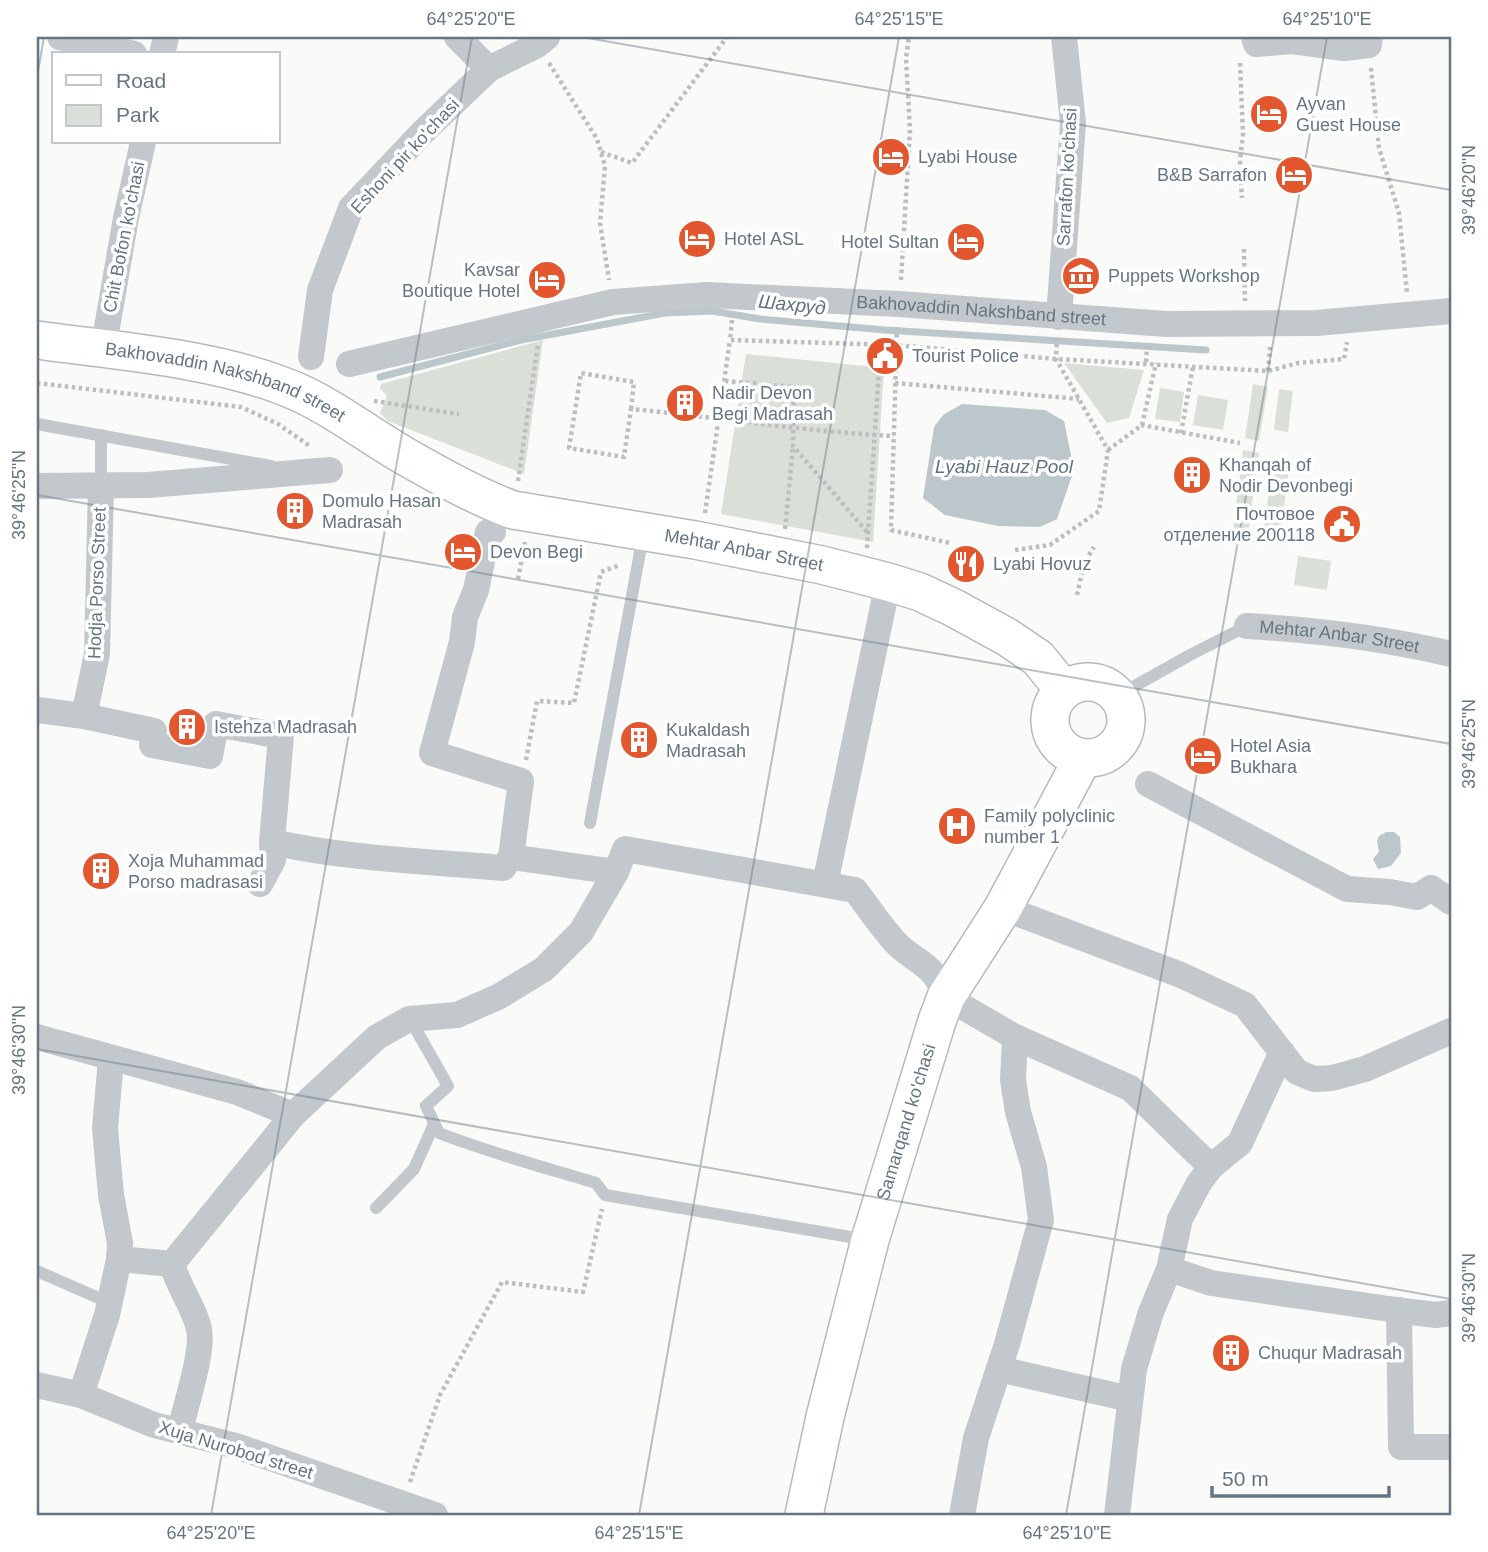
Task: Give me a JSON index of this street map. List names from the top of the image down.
{
  "streets": {
    "main road": ["Bakhovaddin Nakshband street", "Mehtar Anbar Street", "Samarqand ko'chasi"],
    "street": [
      "Eshoni pir ko'chasi",
      "Sarrafon ko'chasi",
      "Chit Bofon ko'chasi",
      "Hodja Porso Street",
      "Xuja Nurobod street"
    ]
  },
  "crossings": [
    ["Sarrafon ko'chasi", "Bakhovaddin Nakshband street"],
    ["Bakhovaddin Nakshband street", "Mehtar Anbar Street"],
    ["Mehtar Anbar Street", "Samarqand ko'chasi"]
  ],
  "water": ["Шахруд", "Lyabi Hauz Pool"],
  "places": {
    "hotel": [
      "Ayvan Guest House",
      "Lyabi House",
      "B&B Sarrafon",
      "Hotel ASL",
      "Hotel Sultan",
      "Kavsar Boutique Hotel",
      "Devon Begi",
      "Hotel Asia Bukhara"
    ],
    "museum": ["Puppets Workshop"],
    "public building": ["Tourist Police", "Почтовое отделение 200118"],
    "building": [
      "Nadir Devon Begi Madrasah",
      "Khanqah of Nodir Devonbegi",
      "Domulo Hasan Madrasah",
      "Istehza Madrasah",
      "Kukaldash Madrasah",
      "Xoja Muhammad Porso madrasasi",
      "Chuqur Madrasah"
    ],
    "restaurant": ["Lyabi Hovuz"],
    "hospital": ["Family polyclinic number 1"]
  },
  "legend": ["Road", "Park"],
  "scale_bar": "50 m",
  "coordinates": [
    "64°25'20\"E",
    "64°25'15\"E",
    "64°25'10\"E",
    "39°46'20\"N",
    "39°46'25\"N",
    "39°46'30\"N"
  ]
}
